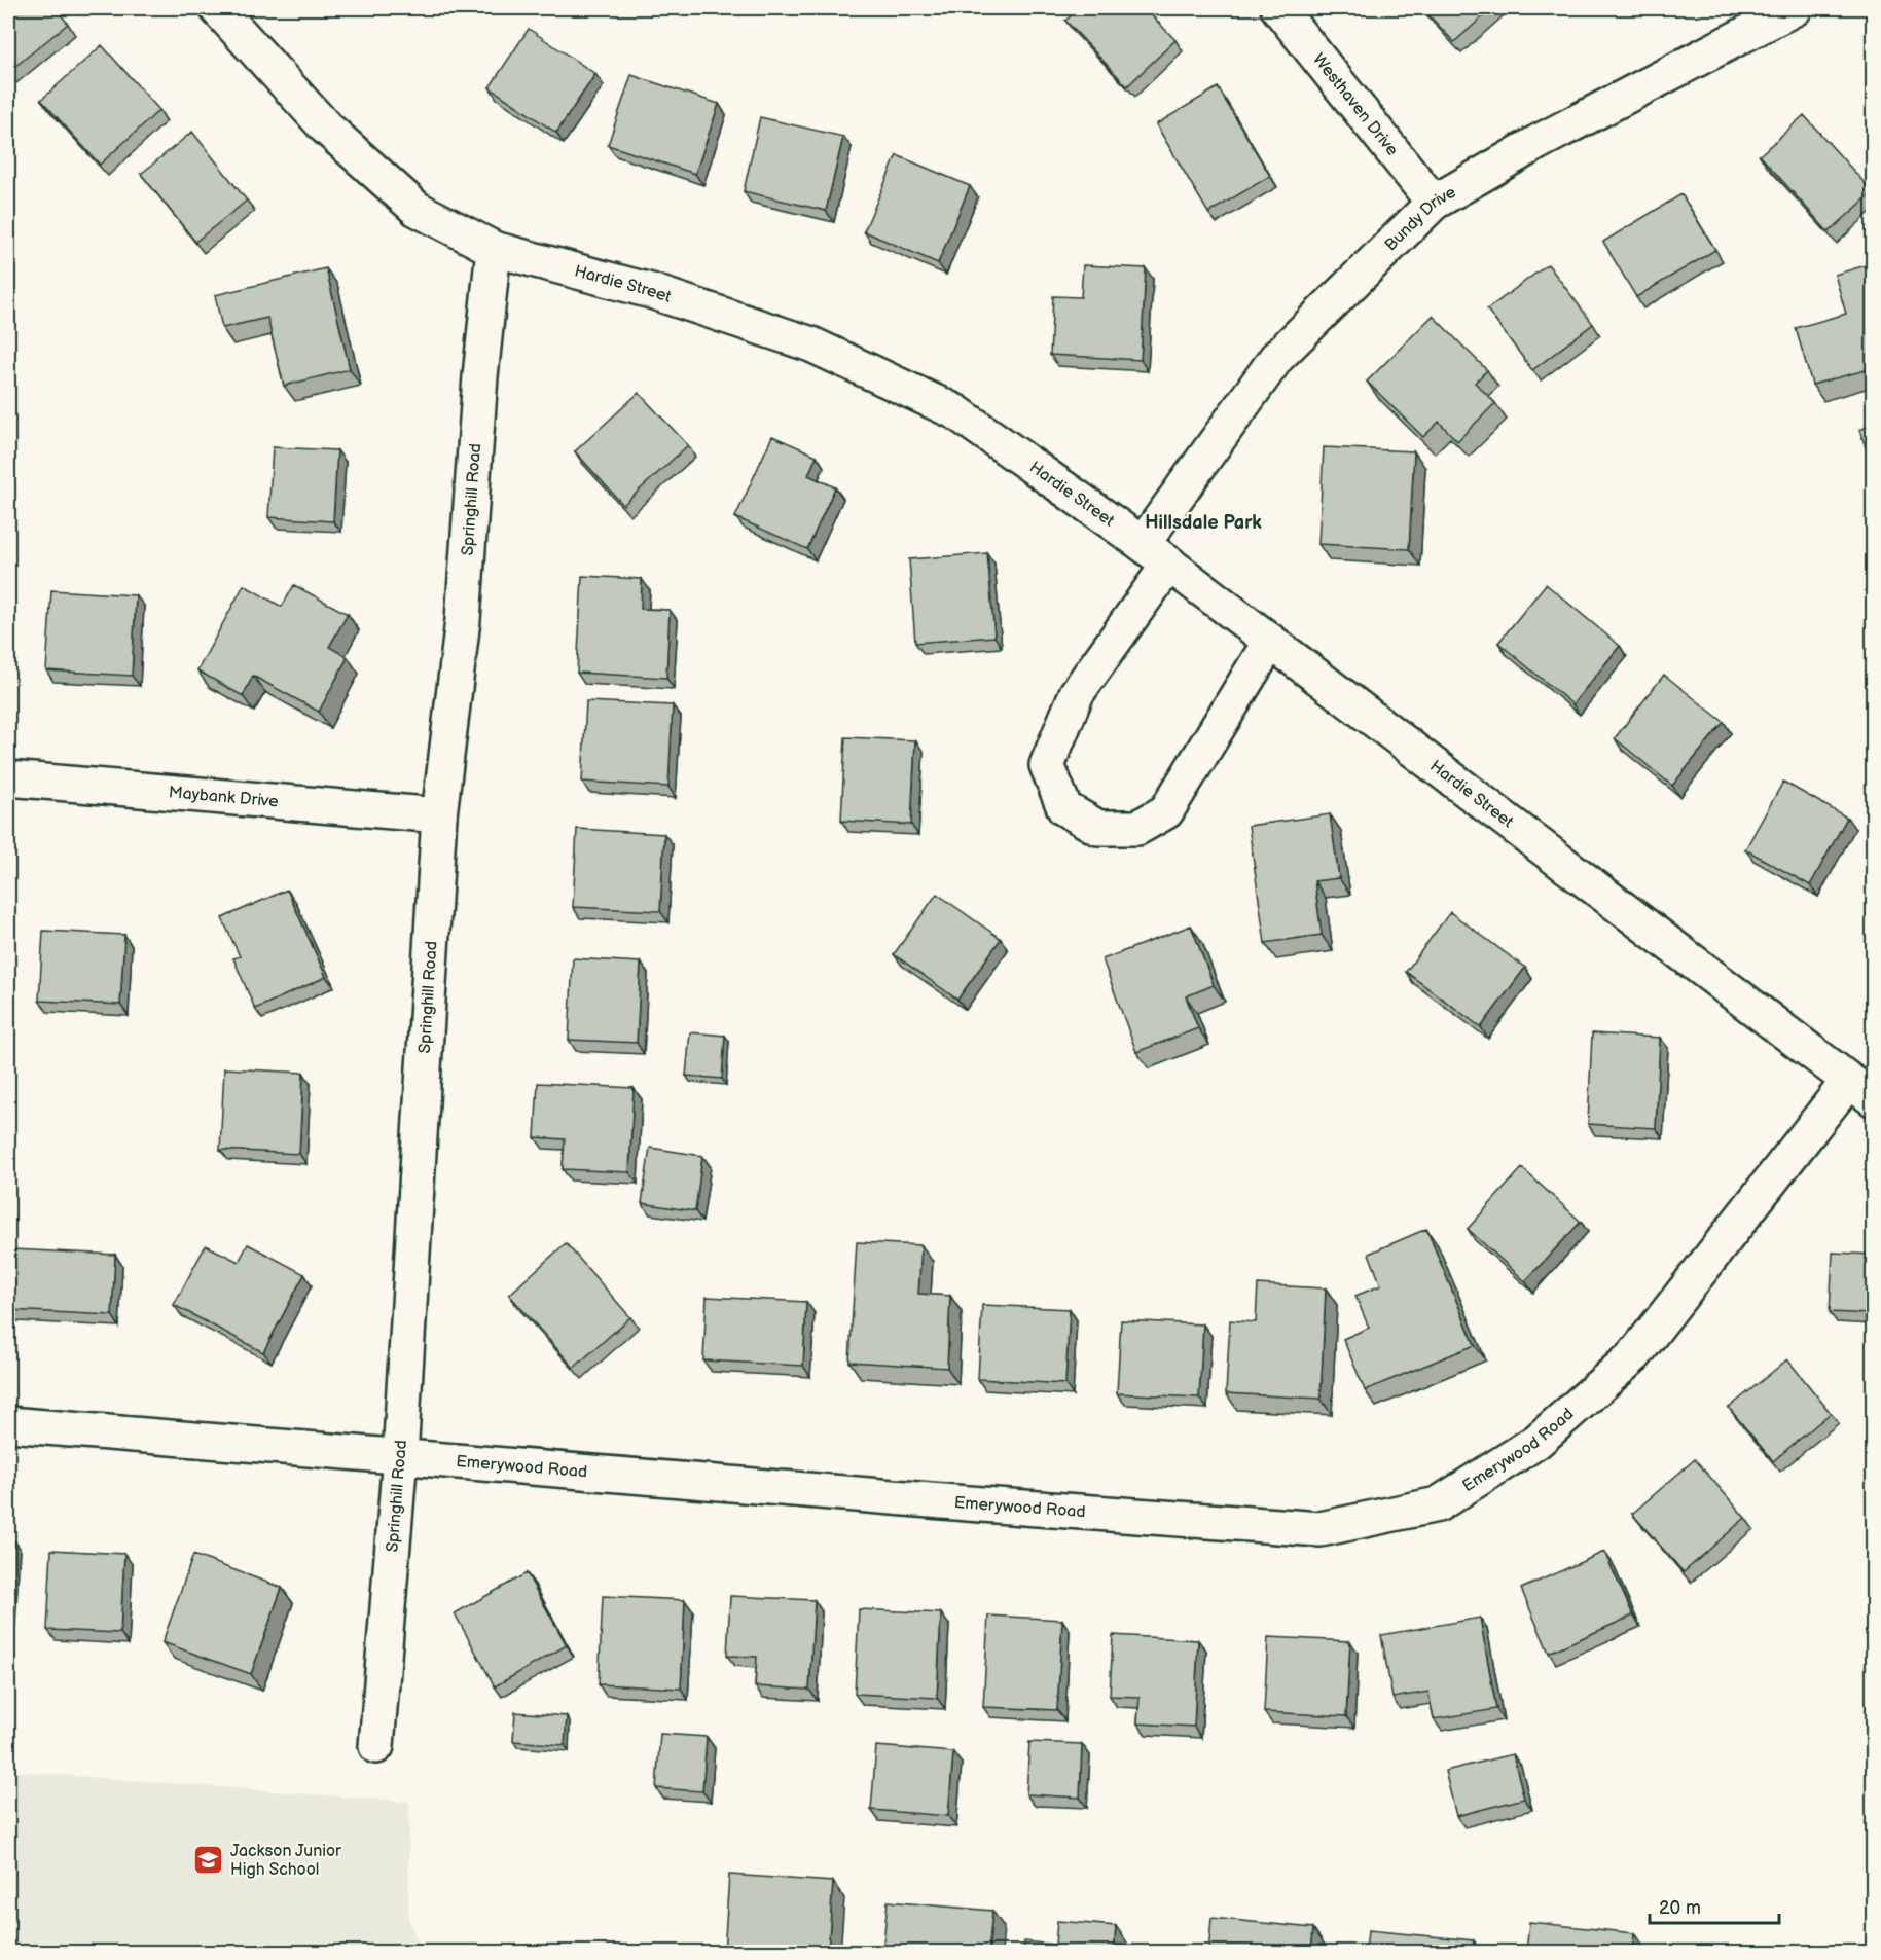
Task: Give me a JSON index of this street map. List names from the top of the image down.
{
  "streets": {
    "street": [
      "Westhaven Drive",
      "Bundy Drive",
      "Hardie Street",
      "Springhill Road",
      "Maybank Drive",
      "Emerywood Road"
    ]
  },
  "crossings": [
    ["Westhaven Drive", "Bundy Drive"],
    ["Bundy Drive", "Hardie Street"],
    ["Hardie Street", "Springhill Road"],
    ["Hardie Street", "Emerywood Road"],
    ["Springhill Road", "Maybank Drive"],
    ["Springhill Road", "Emerywood Road"]
  ],
  "districts": ["Hillsdale Park"],
  "places": {
    "school or university": ["Jackson Junior High School"]
  },
  "scale_bar": "20 m"
}
